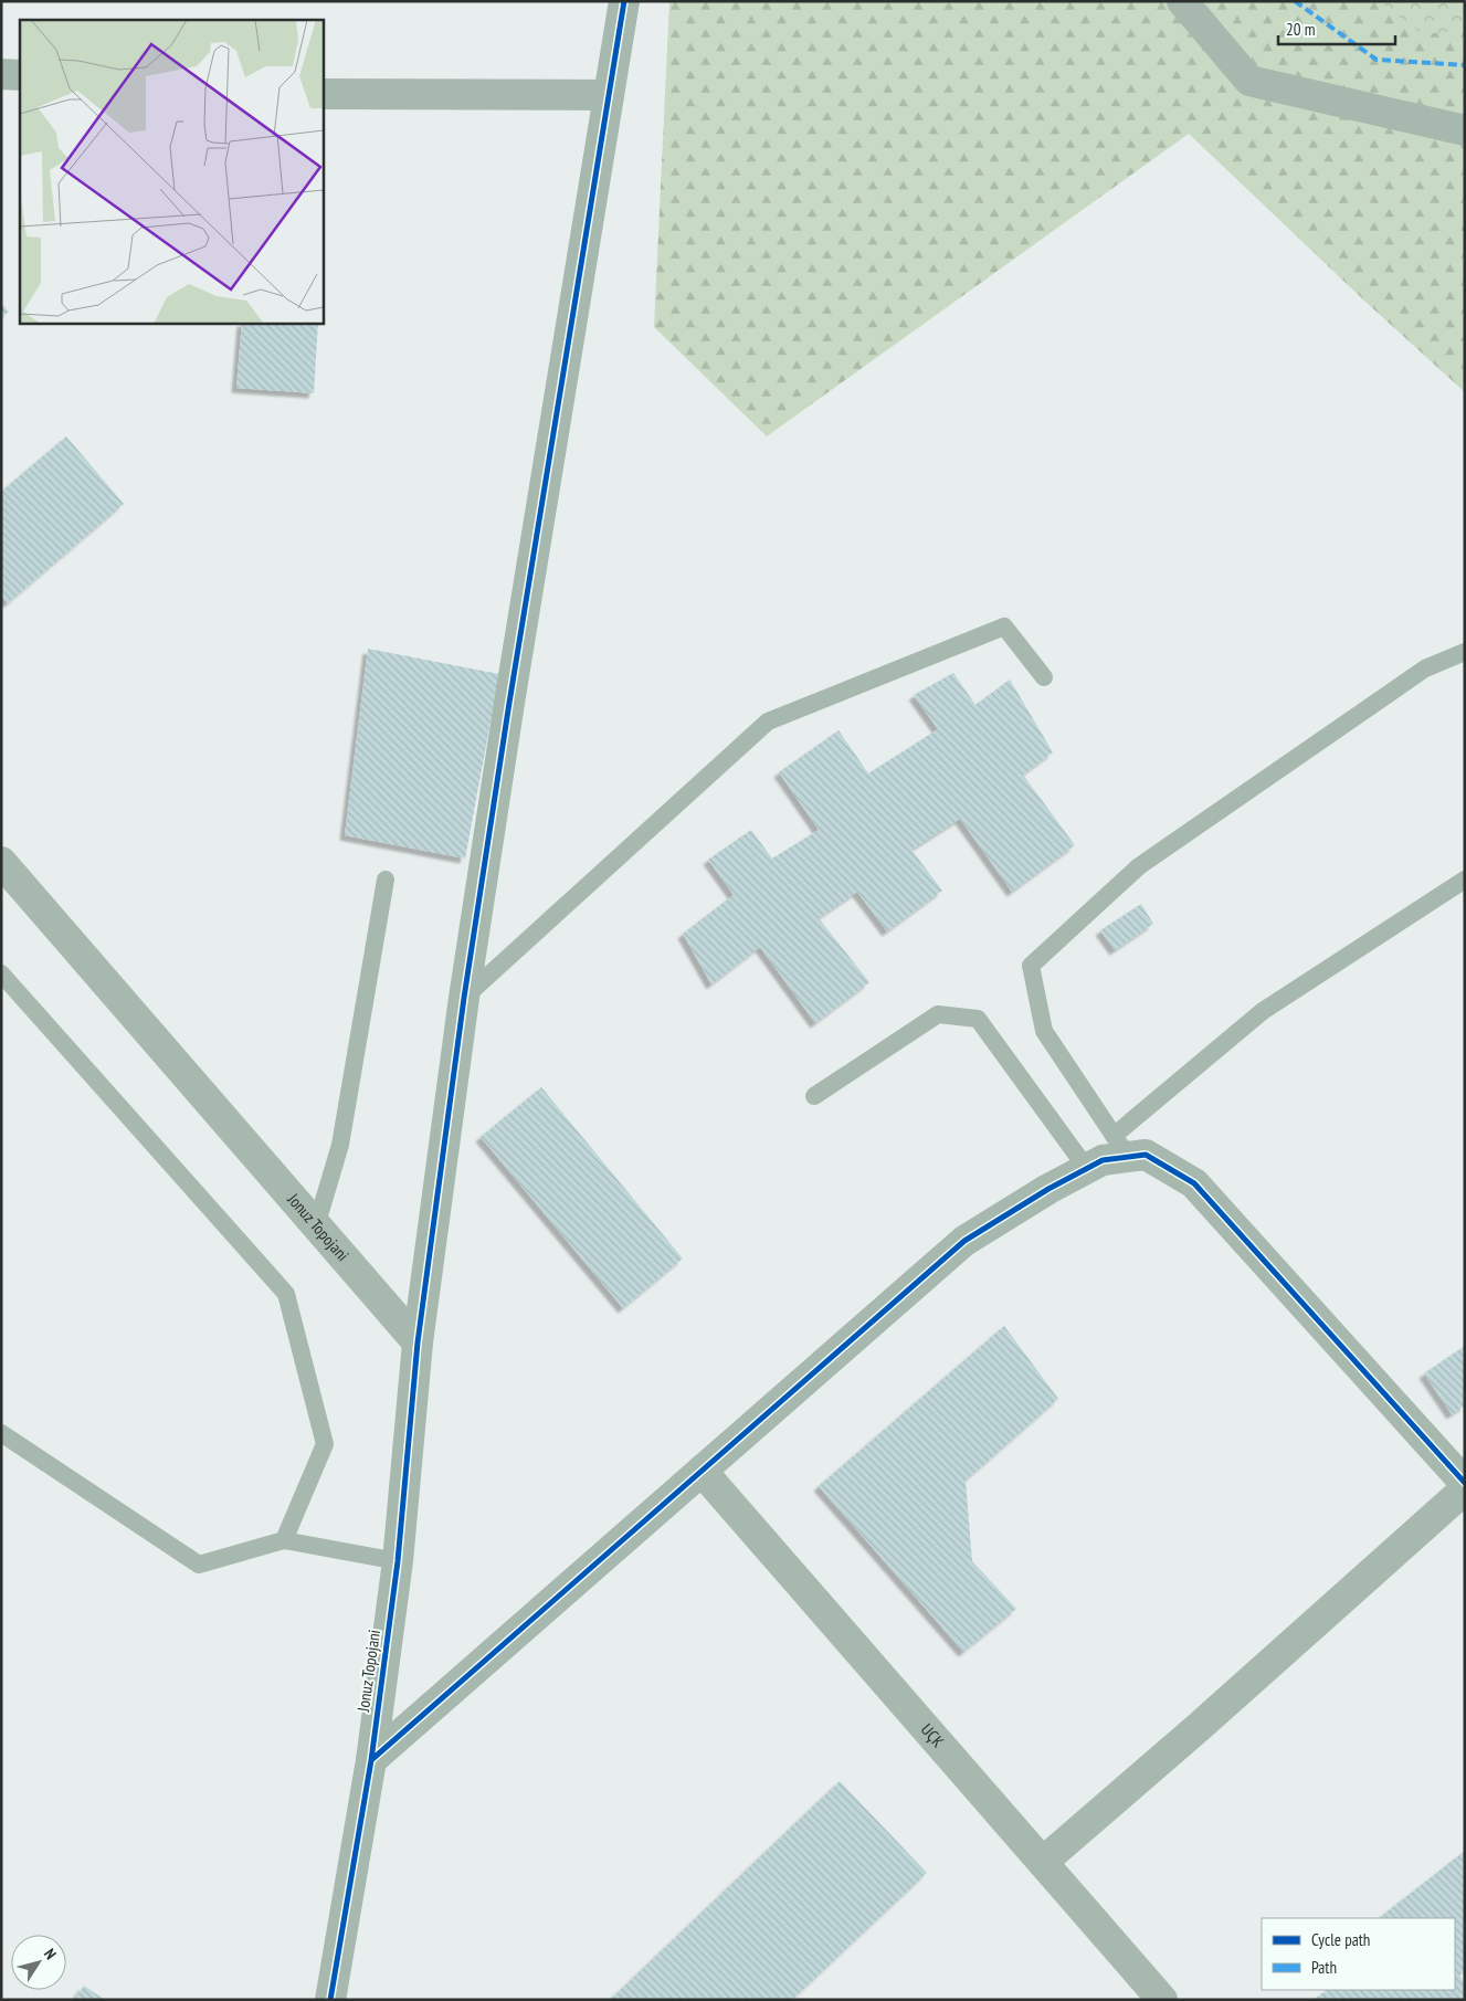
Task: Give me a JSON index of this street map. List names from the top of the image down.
{
  "streets": {
    "street": ["Jonuz Topojani", "UÇK"]
  },
  "legend": ["Cycle path", "Path"],
  "scale_bar": "20 m",
  "north": "top right"
}
